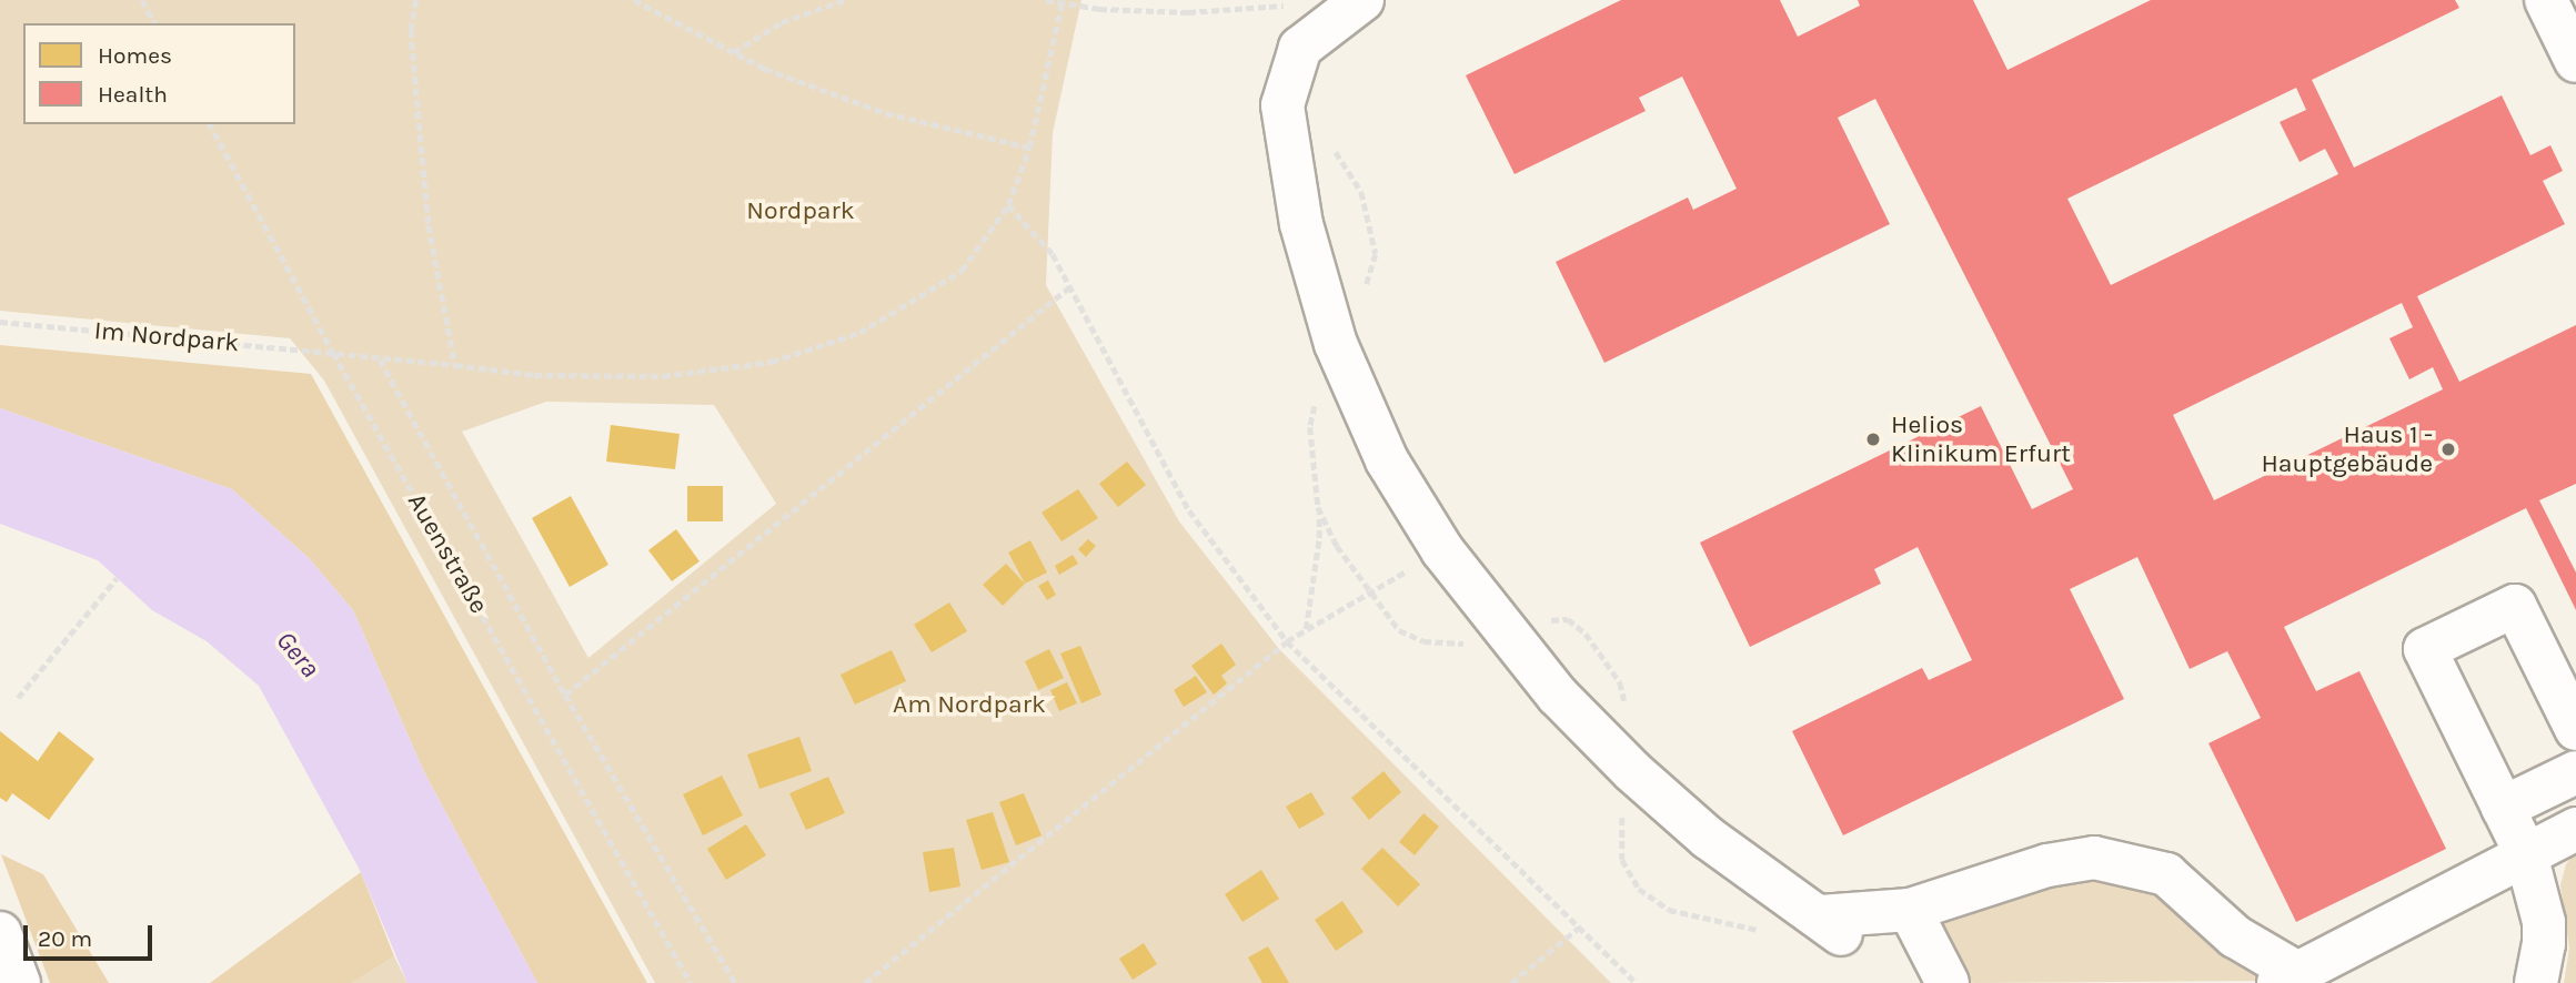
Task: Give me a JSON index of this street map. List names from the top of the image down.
{
  "streets": {
    "path": ["Im Nordpark", "Auenstraße"]
  },
  "crossings": [
    ["Im Nordpark", "Auenstraße"]
  ],
  "water": ["Gera"],
  "parks": ["Nordpark", "Am Nordpark"],
  "places": ["Helios Klinikum Erfurt", "Haus 1 - Hauptgebäude"],
  "legend": ["Homes", "Health"],
  "scale_bar": "20 m"
}
